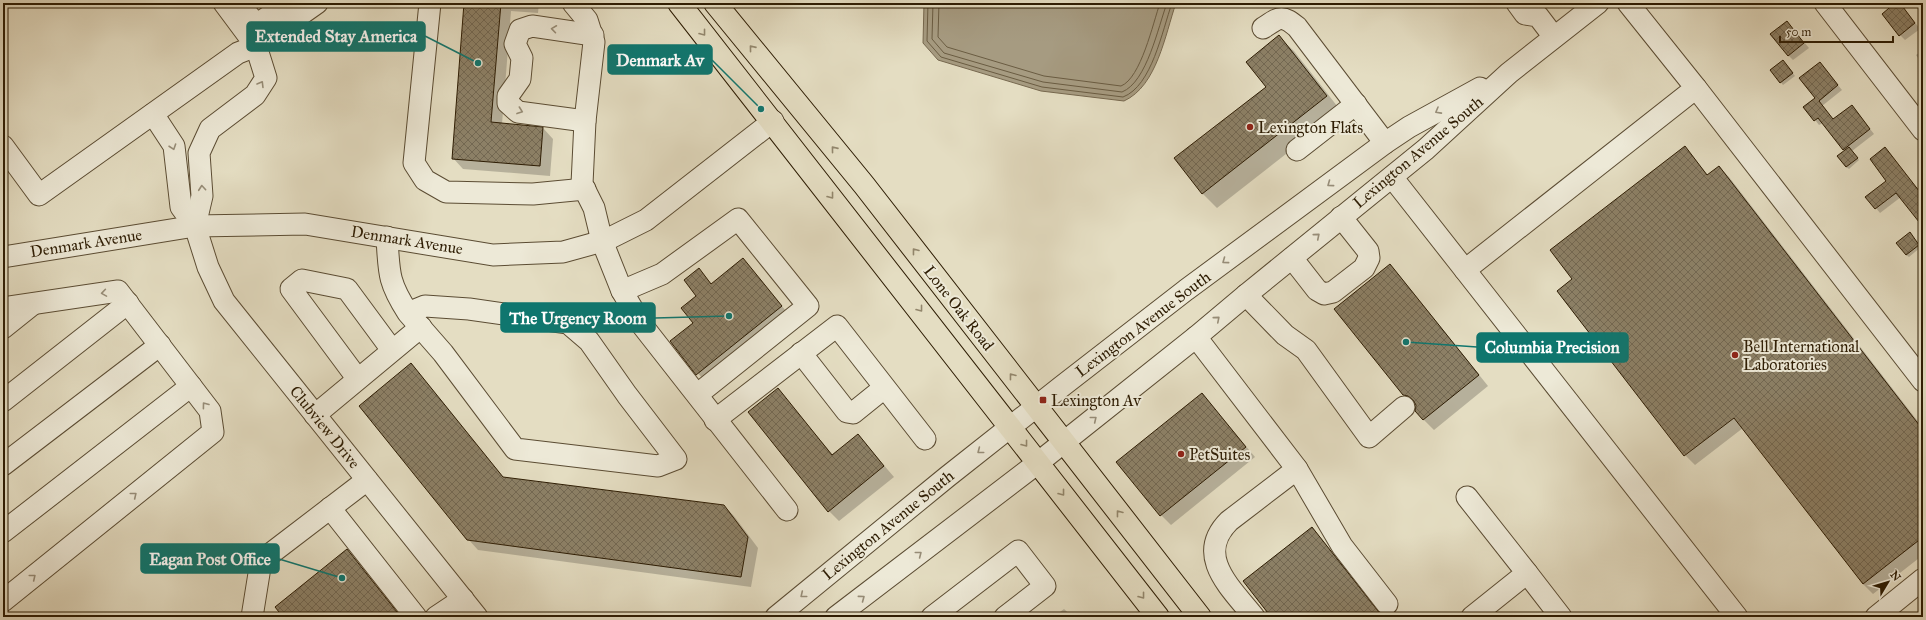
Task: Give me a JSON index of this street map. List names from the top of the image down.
{
  "streets": {
    "main road": ["Lone Oak Road"],
    "street": ["Lexington Avenue South", "Denmark Avenue", "Clubview Drive"]
  },
  "crossings": [
    ["Lexington Avenue South", "Lone Oak Road"],
    ["Denmark Avenue", "Lone Oak Road"],
    ["Denmark Avenue", "Clubview Drive"]
  ],
  "places": {
    "other": [
      "Extended Stay America",
      "Denmark Av",
      "Lexington Flats",
      "The Urgency Room",
      "Columbia Precision",
      "Bell International Laboratories",
      "PetSuites",
      "Eagan Post Office"
    ],
    "transit": ["Lexington Av"]
  },
  "scale_bar": "50 m",
  "north": "top right"
}
